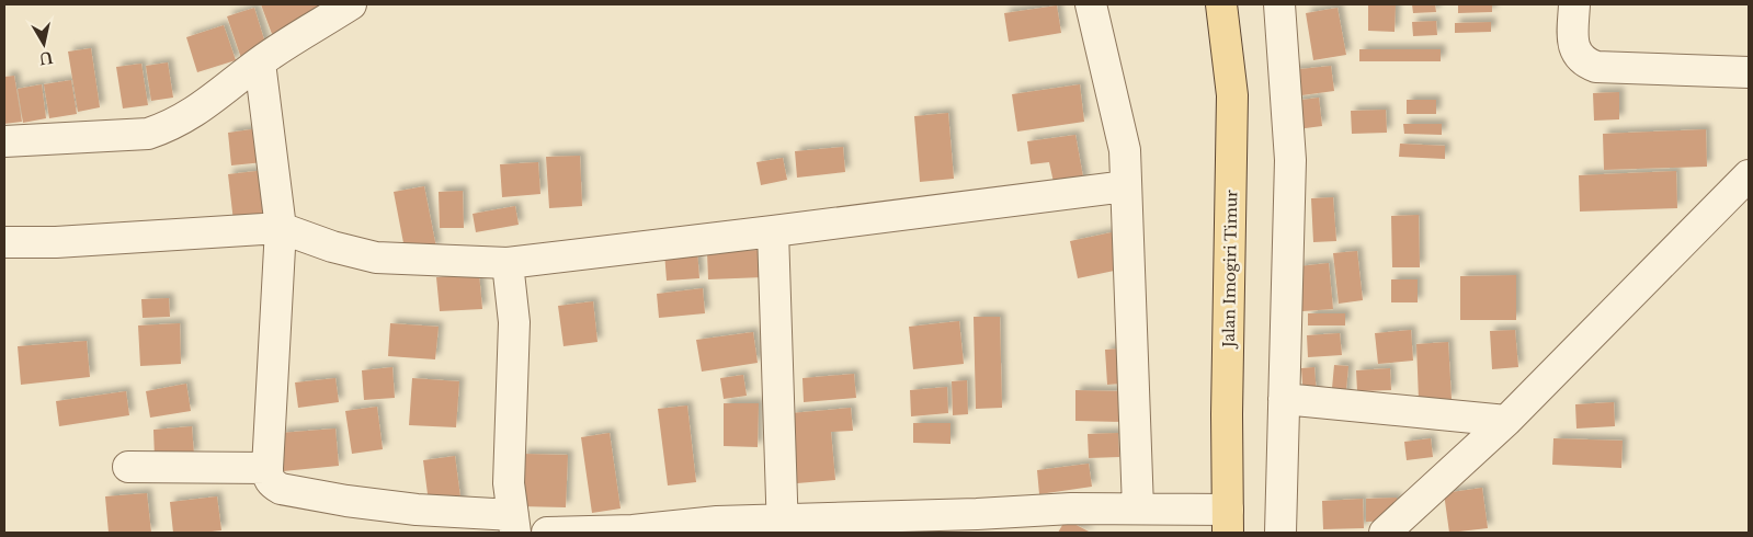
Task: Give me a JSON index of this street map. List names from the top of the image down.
{
  "streets": {
    "main road": ["Jalan Imogiri Timur"]
  },
  "north": "bottom"
}
